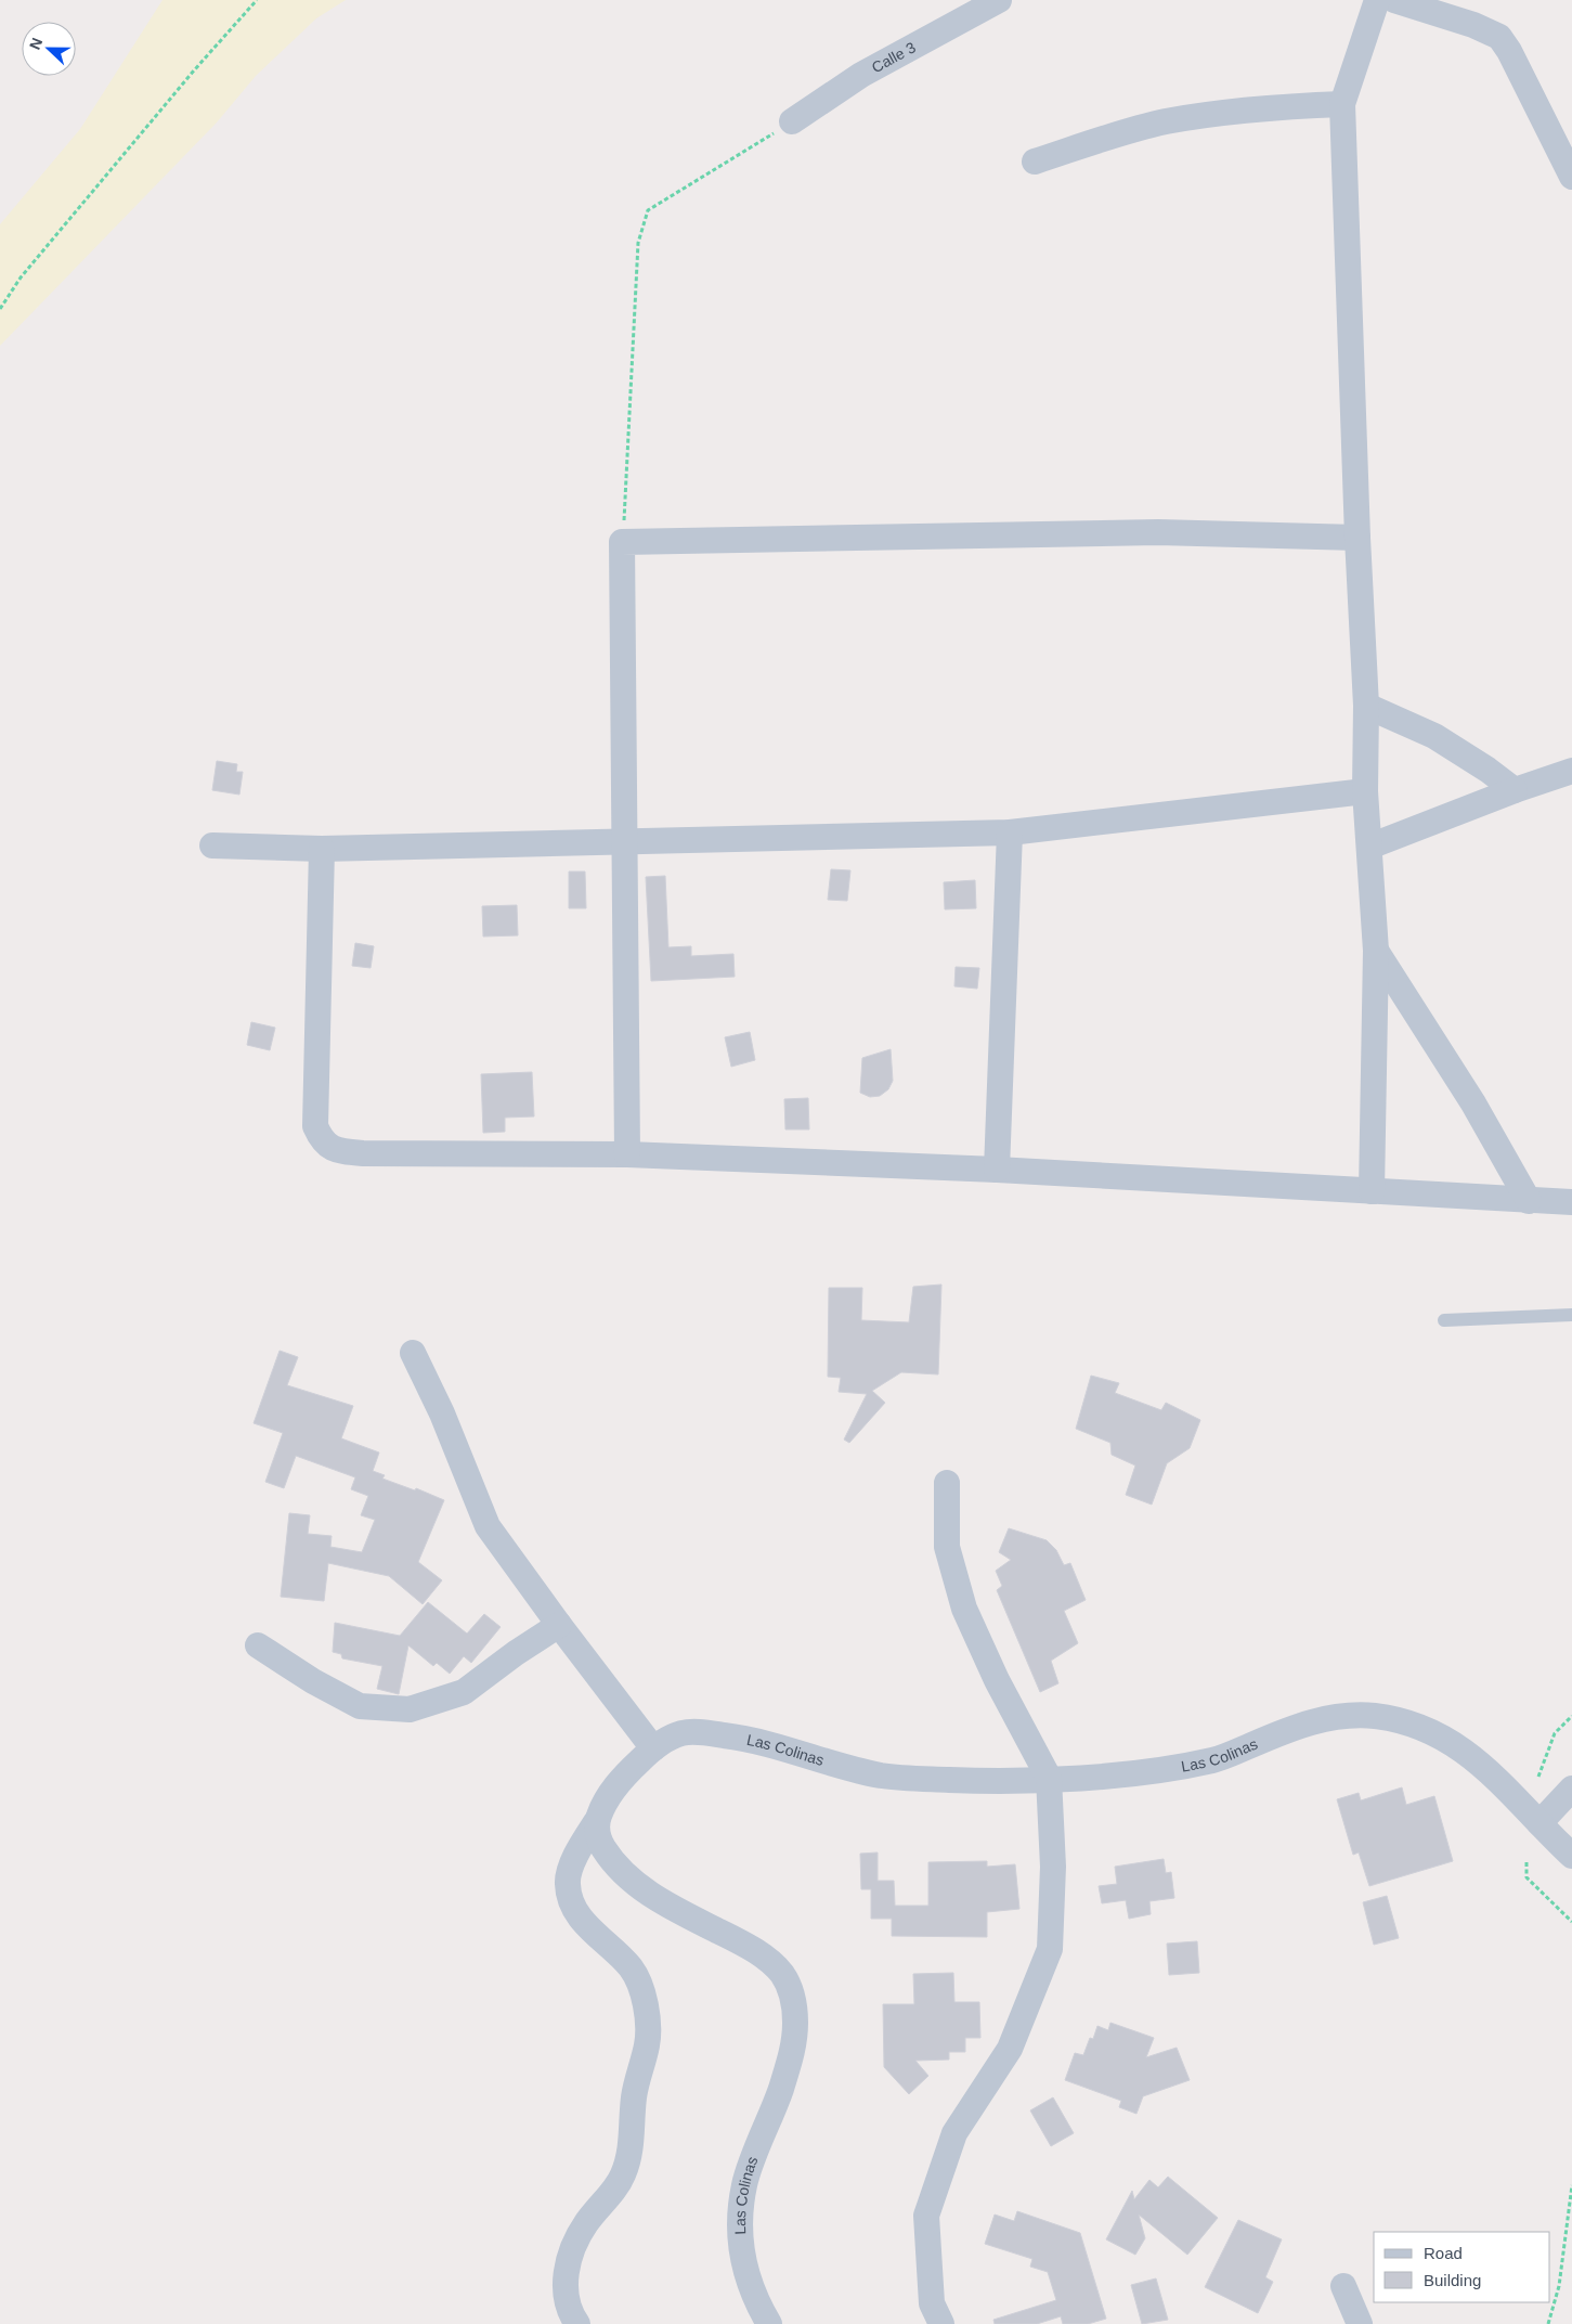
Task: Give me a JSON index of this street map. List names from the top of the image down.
{
  "streets": {
    "street": ["Calle 3", "Las Colinas"]
  },
  "legend": ["Road", "Building"],
  "north": "left"
}
